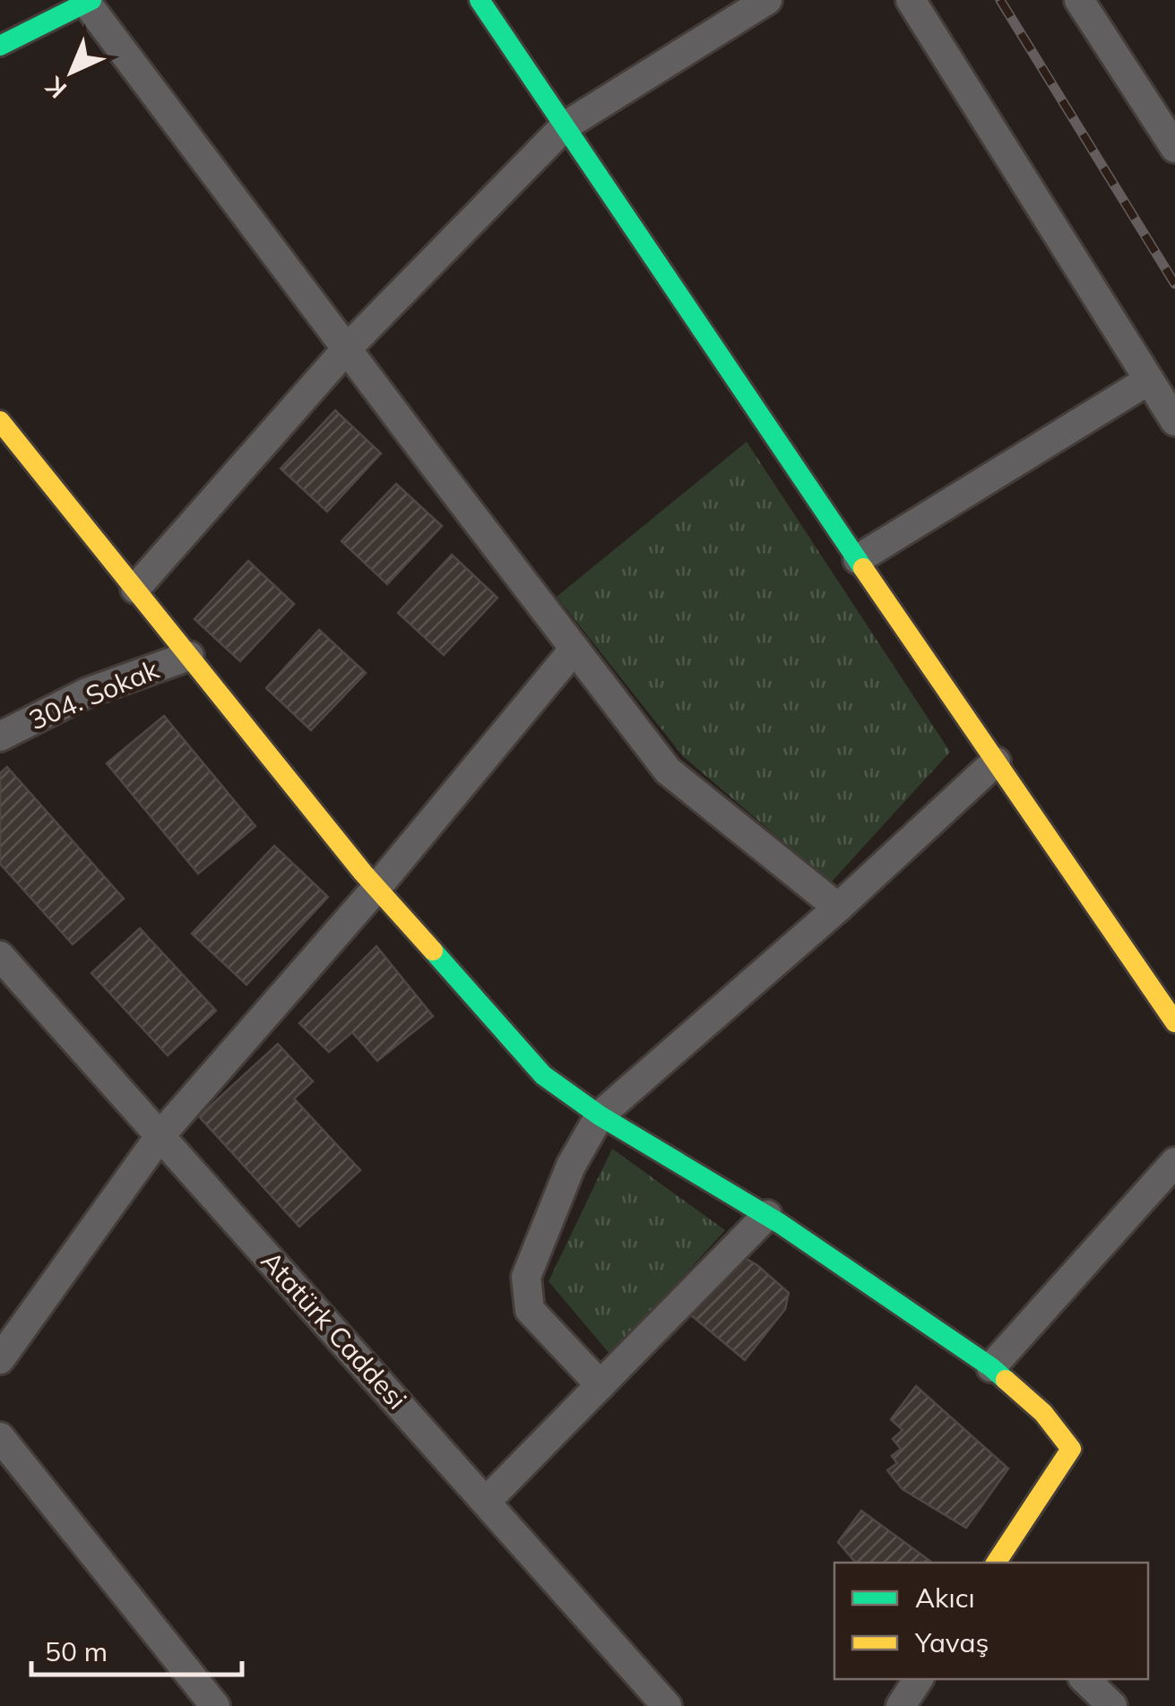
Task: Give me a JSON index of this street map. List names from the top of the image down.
{
  "streets": {
    "street": ["304. Sokak", "Atatürk Caddesi"]
  },
  "legend": ["Akıcı", "Yavaş"],
  "scale_bar": "50 m",
  "north": "bottom left"
}
